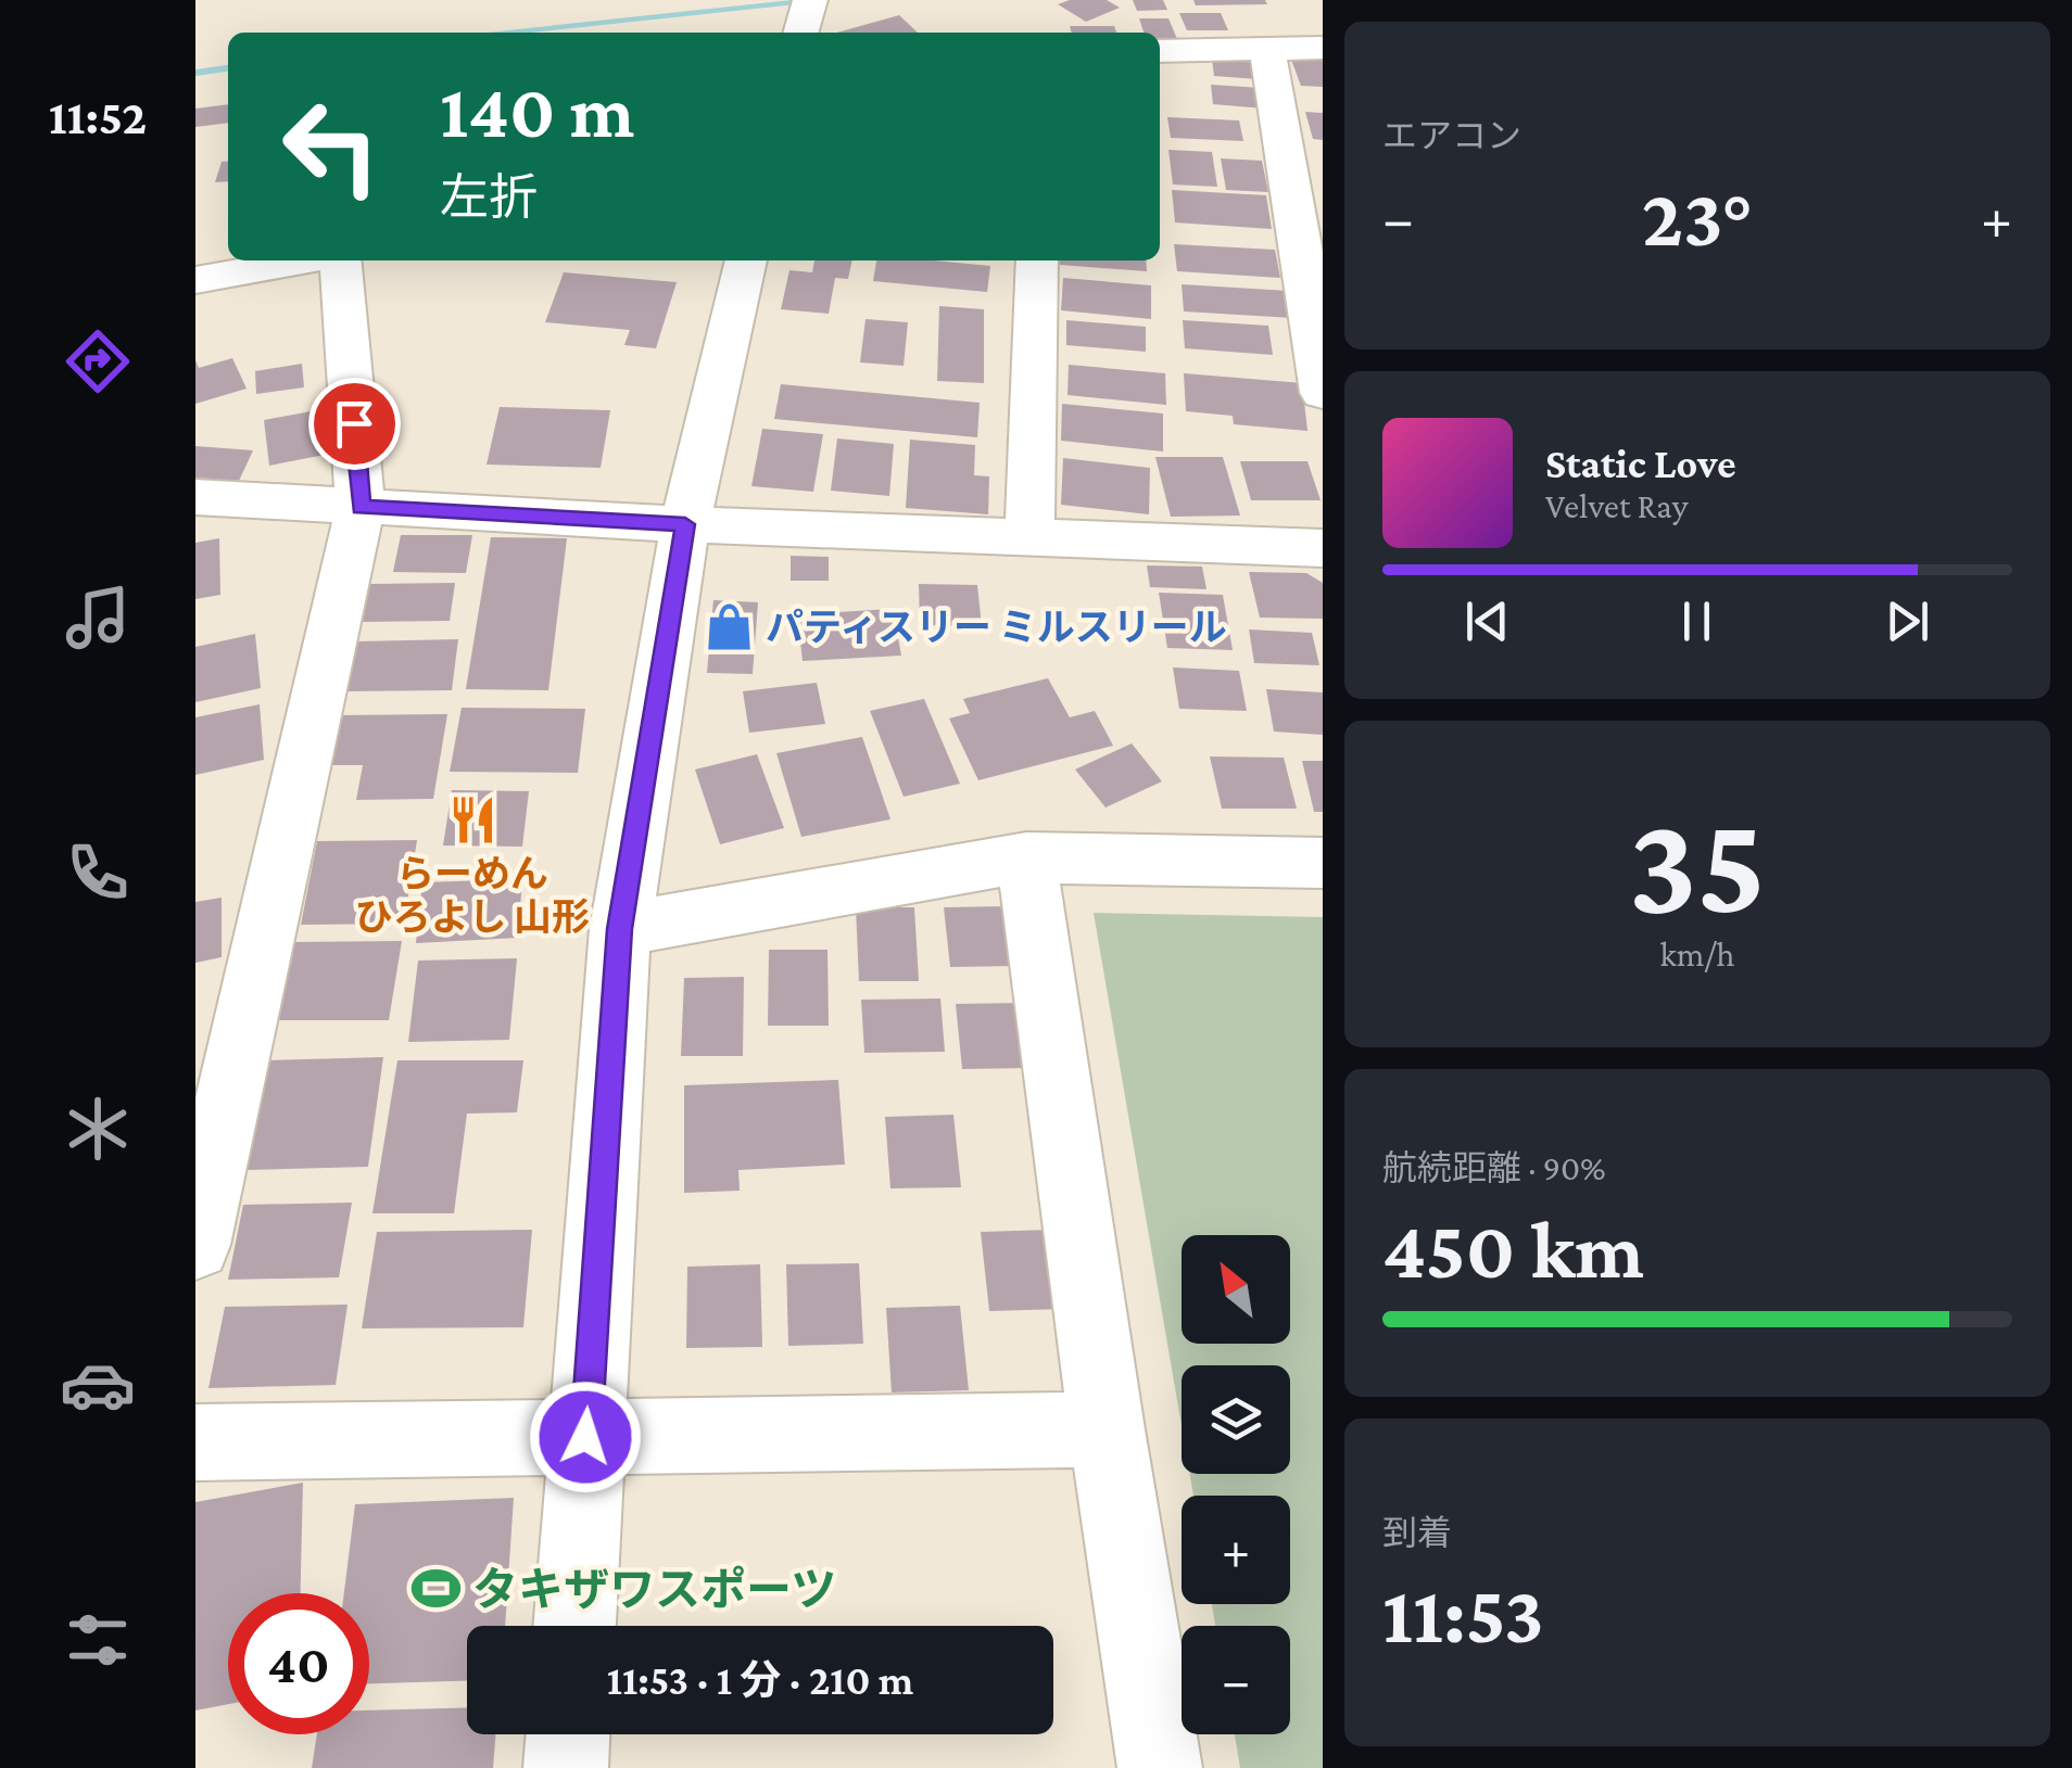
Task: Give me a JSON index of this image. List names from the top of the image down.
{
  "places": {
    "shop": ["パティスリー ミルスリール"],
    "restaurant": ["らーめん ひろよし 山形"],
    "sports": ["タキザワスポーツ"]
  },
  "north": "top left",
  "page": {
    "tabs": "11:52",
    "tile": [
      "エアコン",
      ["35", "km/h"],
      ["航続距離 · 90%", "450 km"],
      ["到着", "11:53"]
    ],
    "turn": ["140 m", "左折"],
    "heat": ["−", "23°", "+"],
    "song": ["Static Love", "Velvet Ray"],
    "map_buttons": ["+", "−"],
    "limit": "40",
    "trip": "11:53 · 1 分 · 210 m"
  }
}
